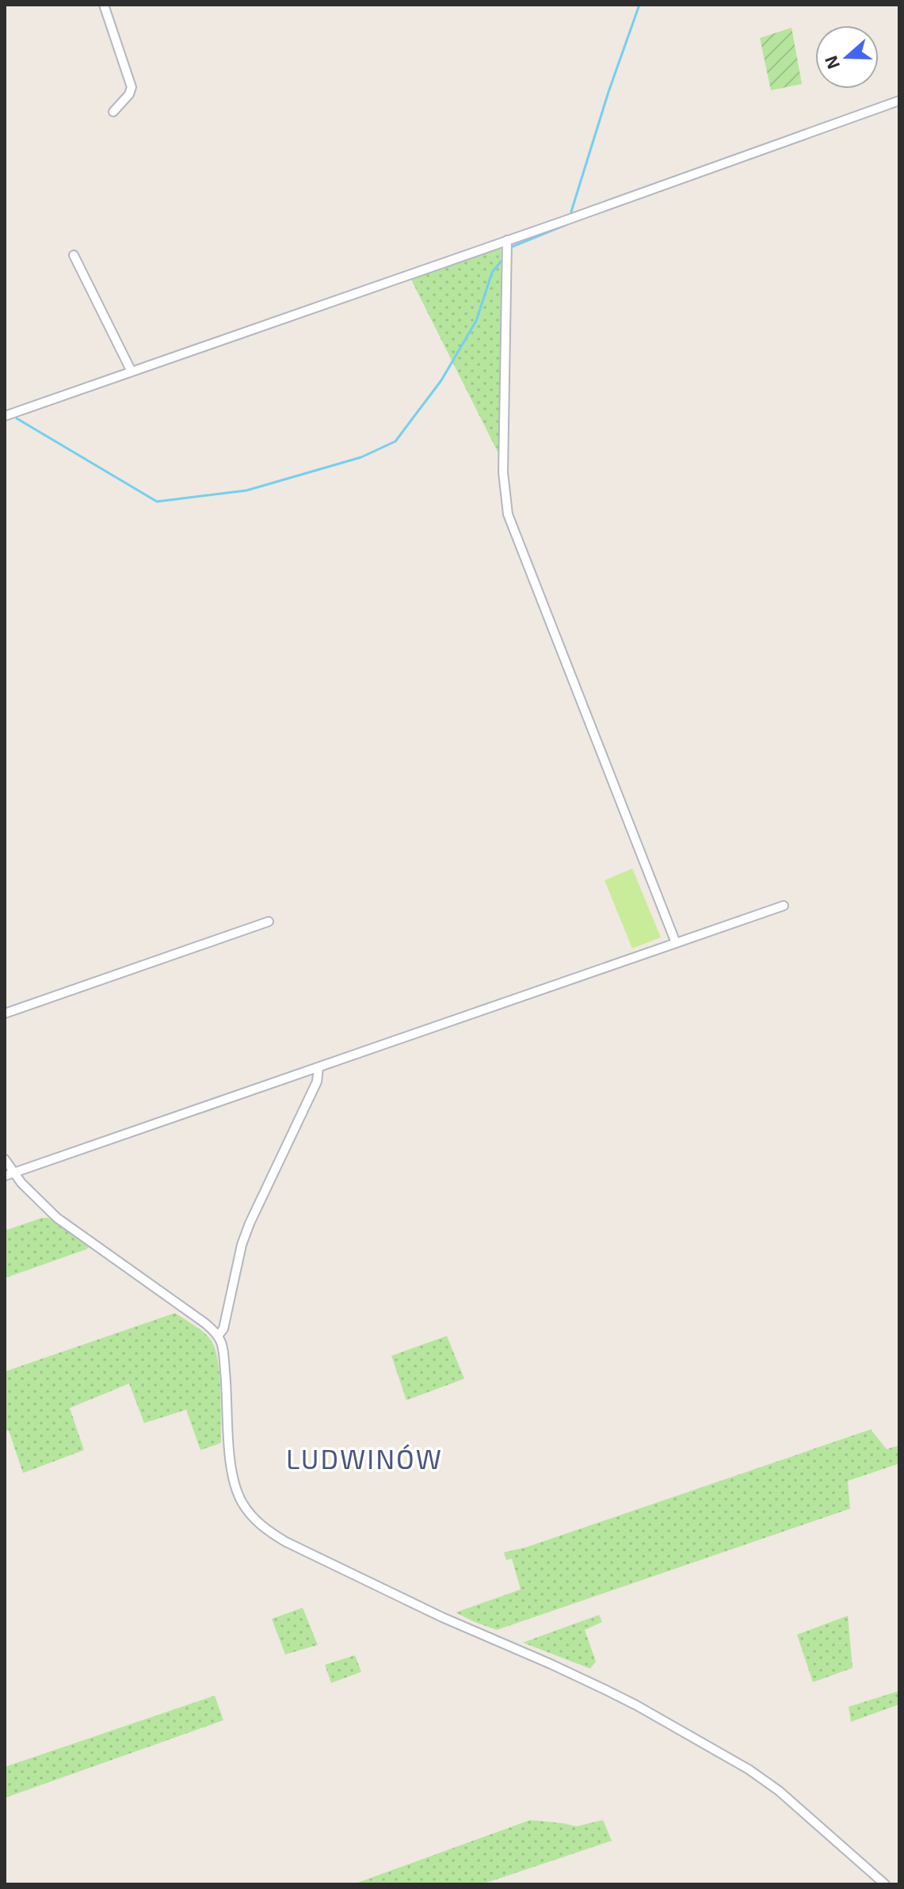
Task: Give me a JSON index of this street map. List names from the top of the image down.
{
  "districts": ["LUDWINÓW"],
  "north": "left"
}
